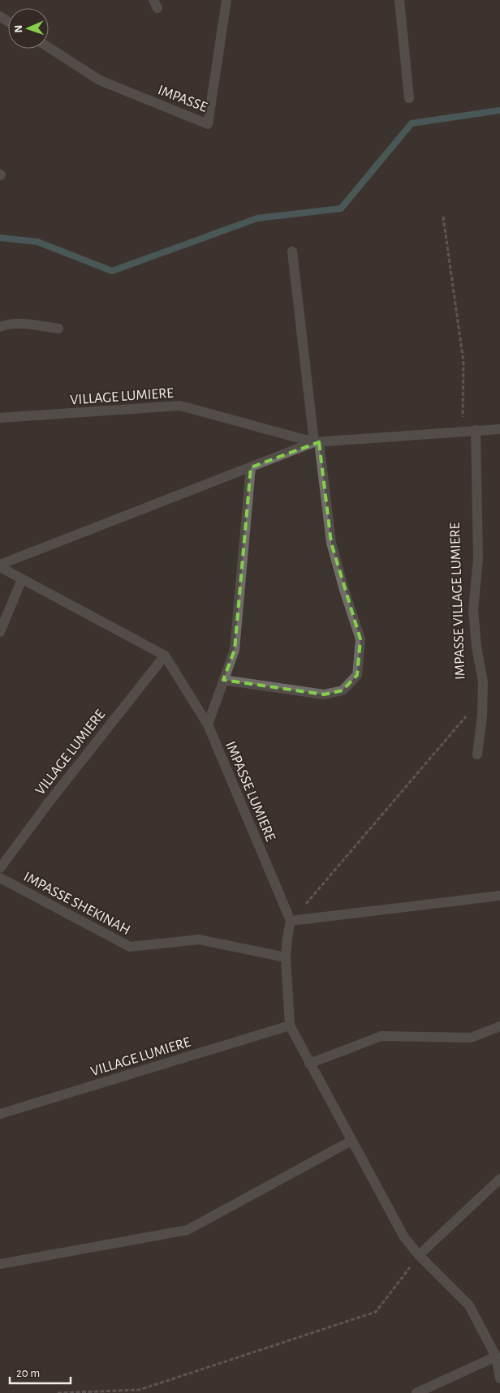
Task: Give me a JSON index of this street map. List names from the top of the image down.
{
  "streets": {
    "street": [
      "IMPASSE",
      "VILLAGE LUMIERE",
      "IMPASSE LUMIERE",
      "IMPASSE SHEKINAH"
    ]
  },
  "crossings": [
    ["VILLAGE LUMIERE", "IMPASSE LUMIERE"]
  ],
  "scale_bar": "20 m",
  "north": "left"
}
